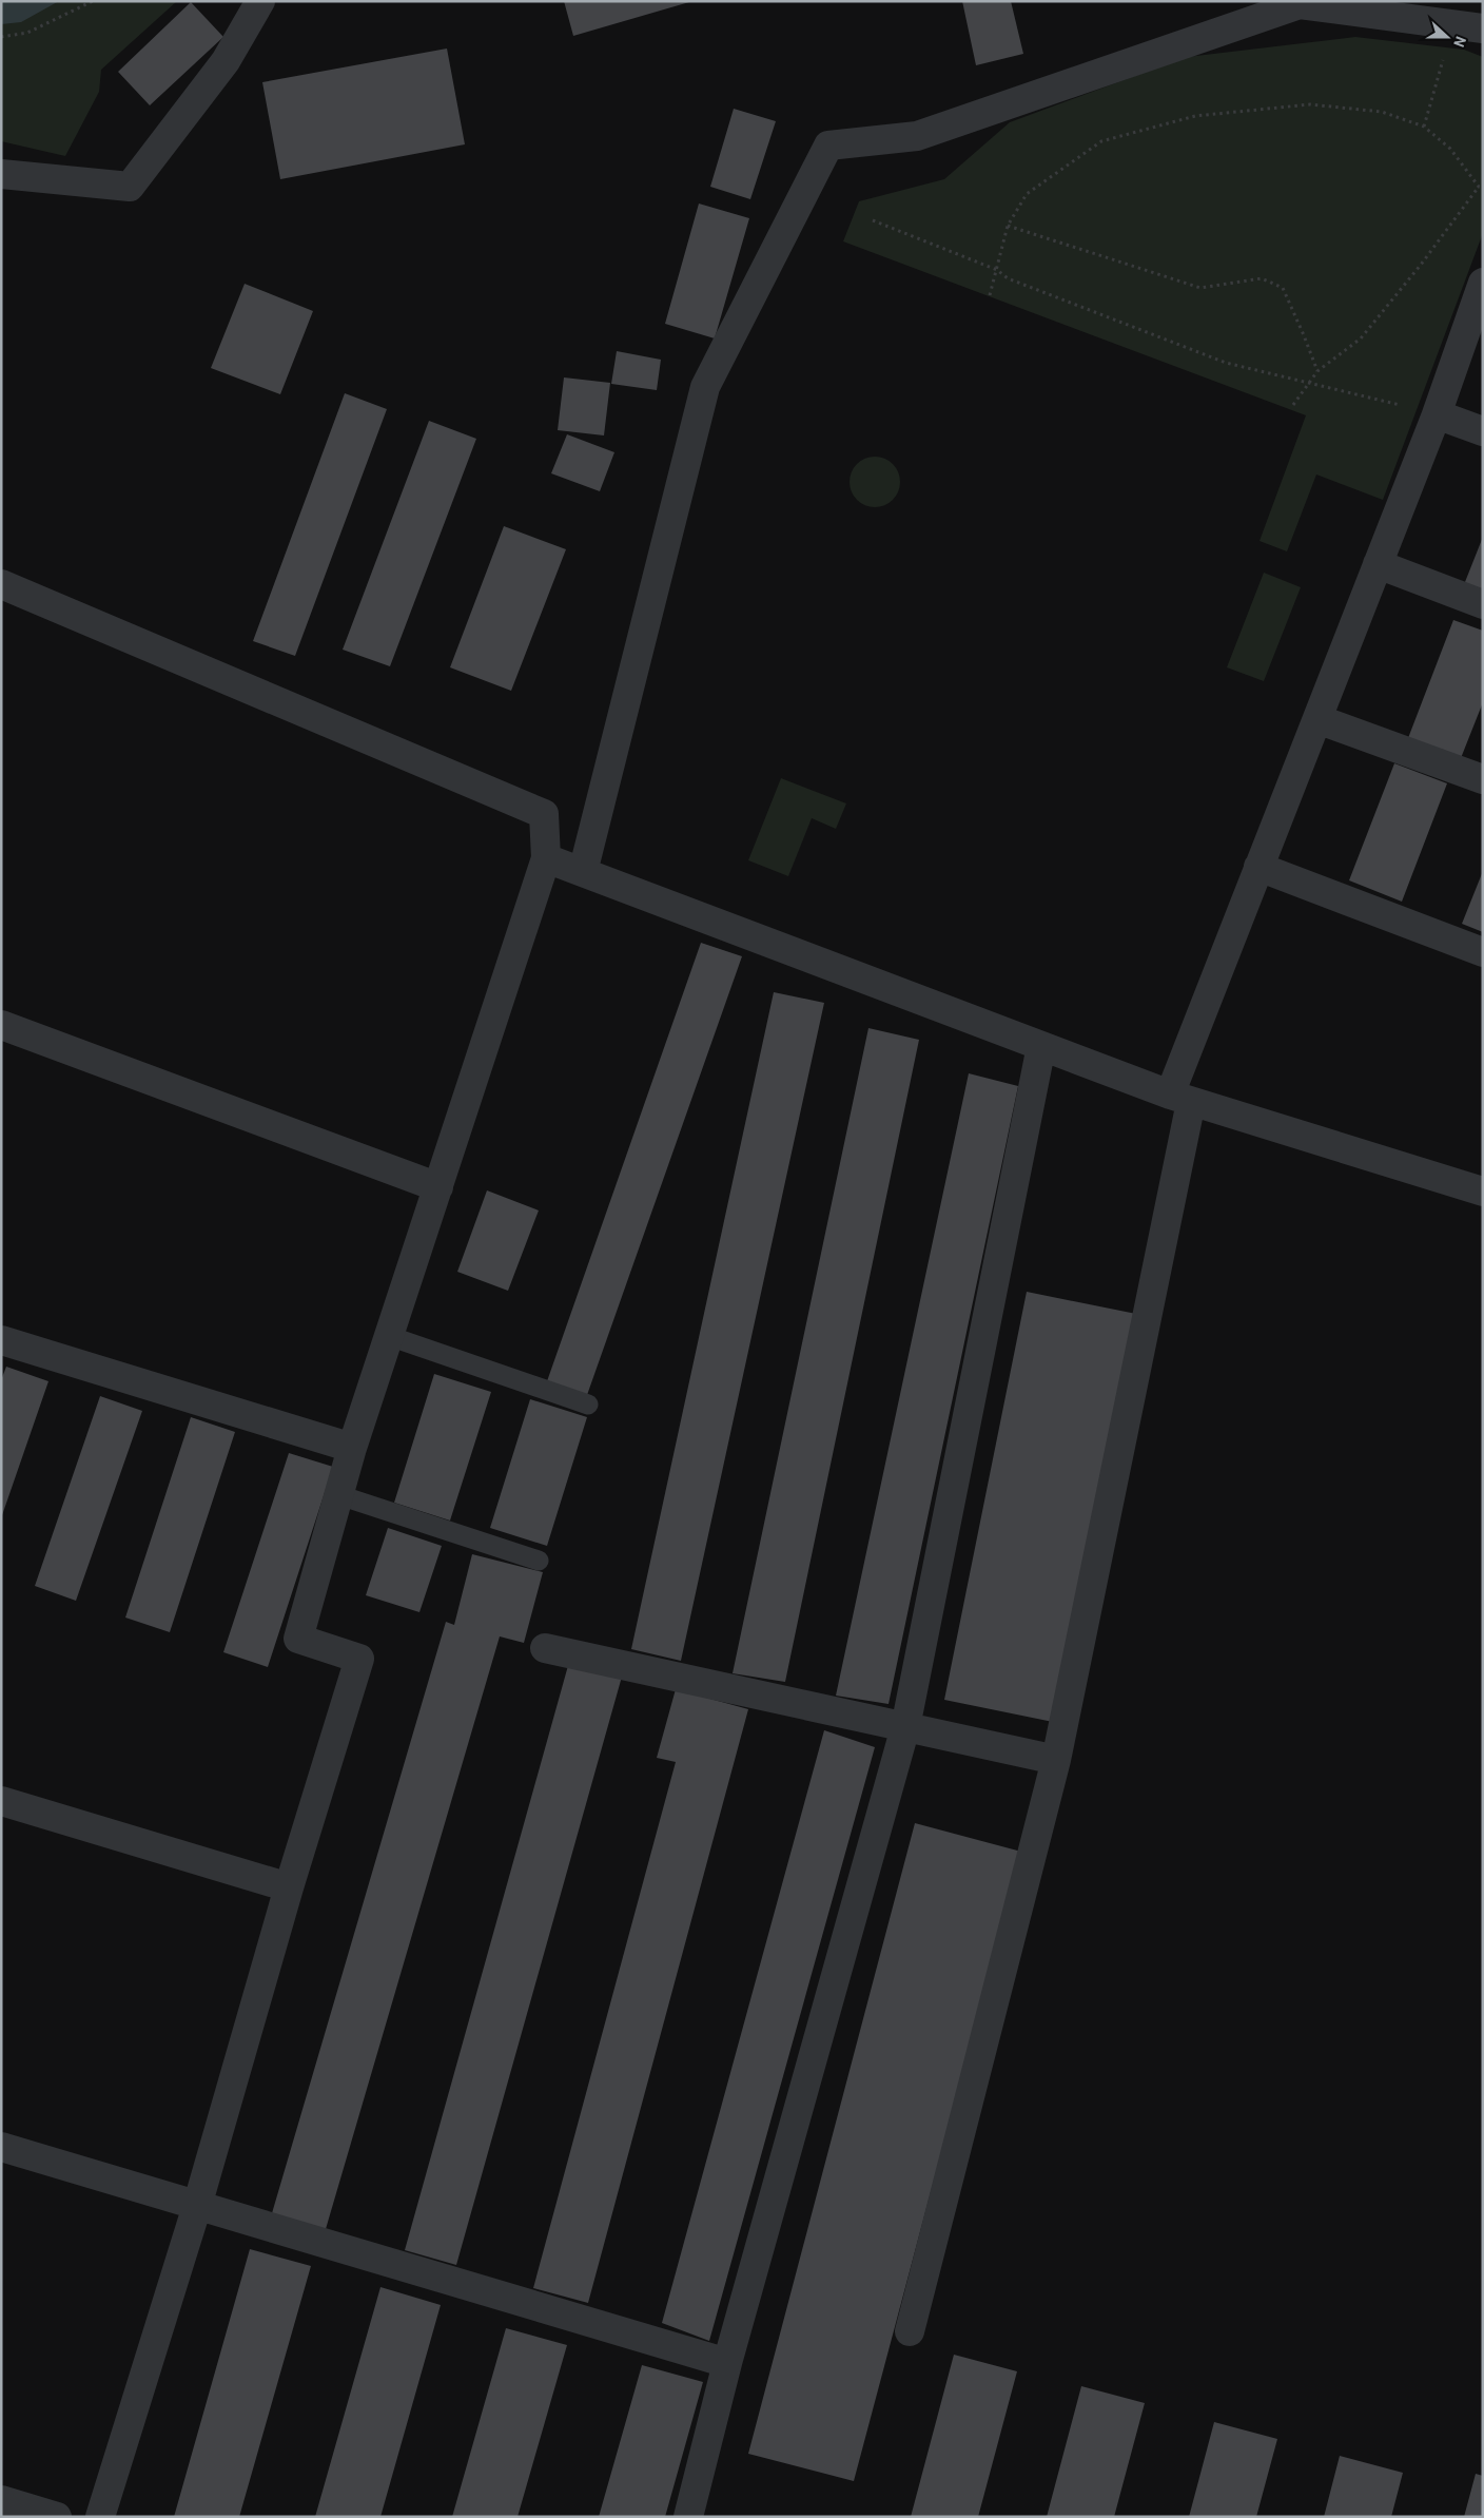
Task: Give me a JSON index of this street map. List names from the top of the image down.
{
  "north": "right"
}
